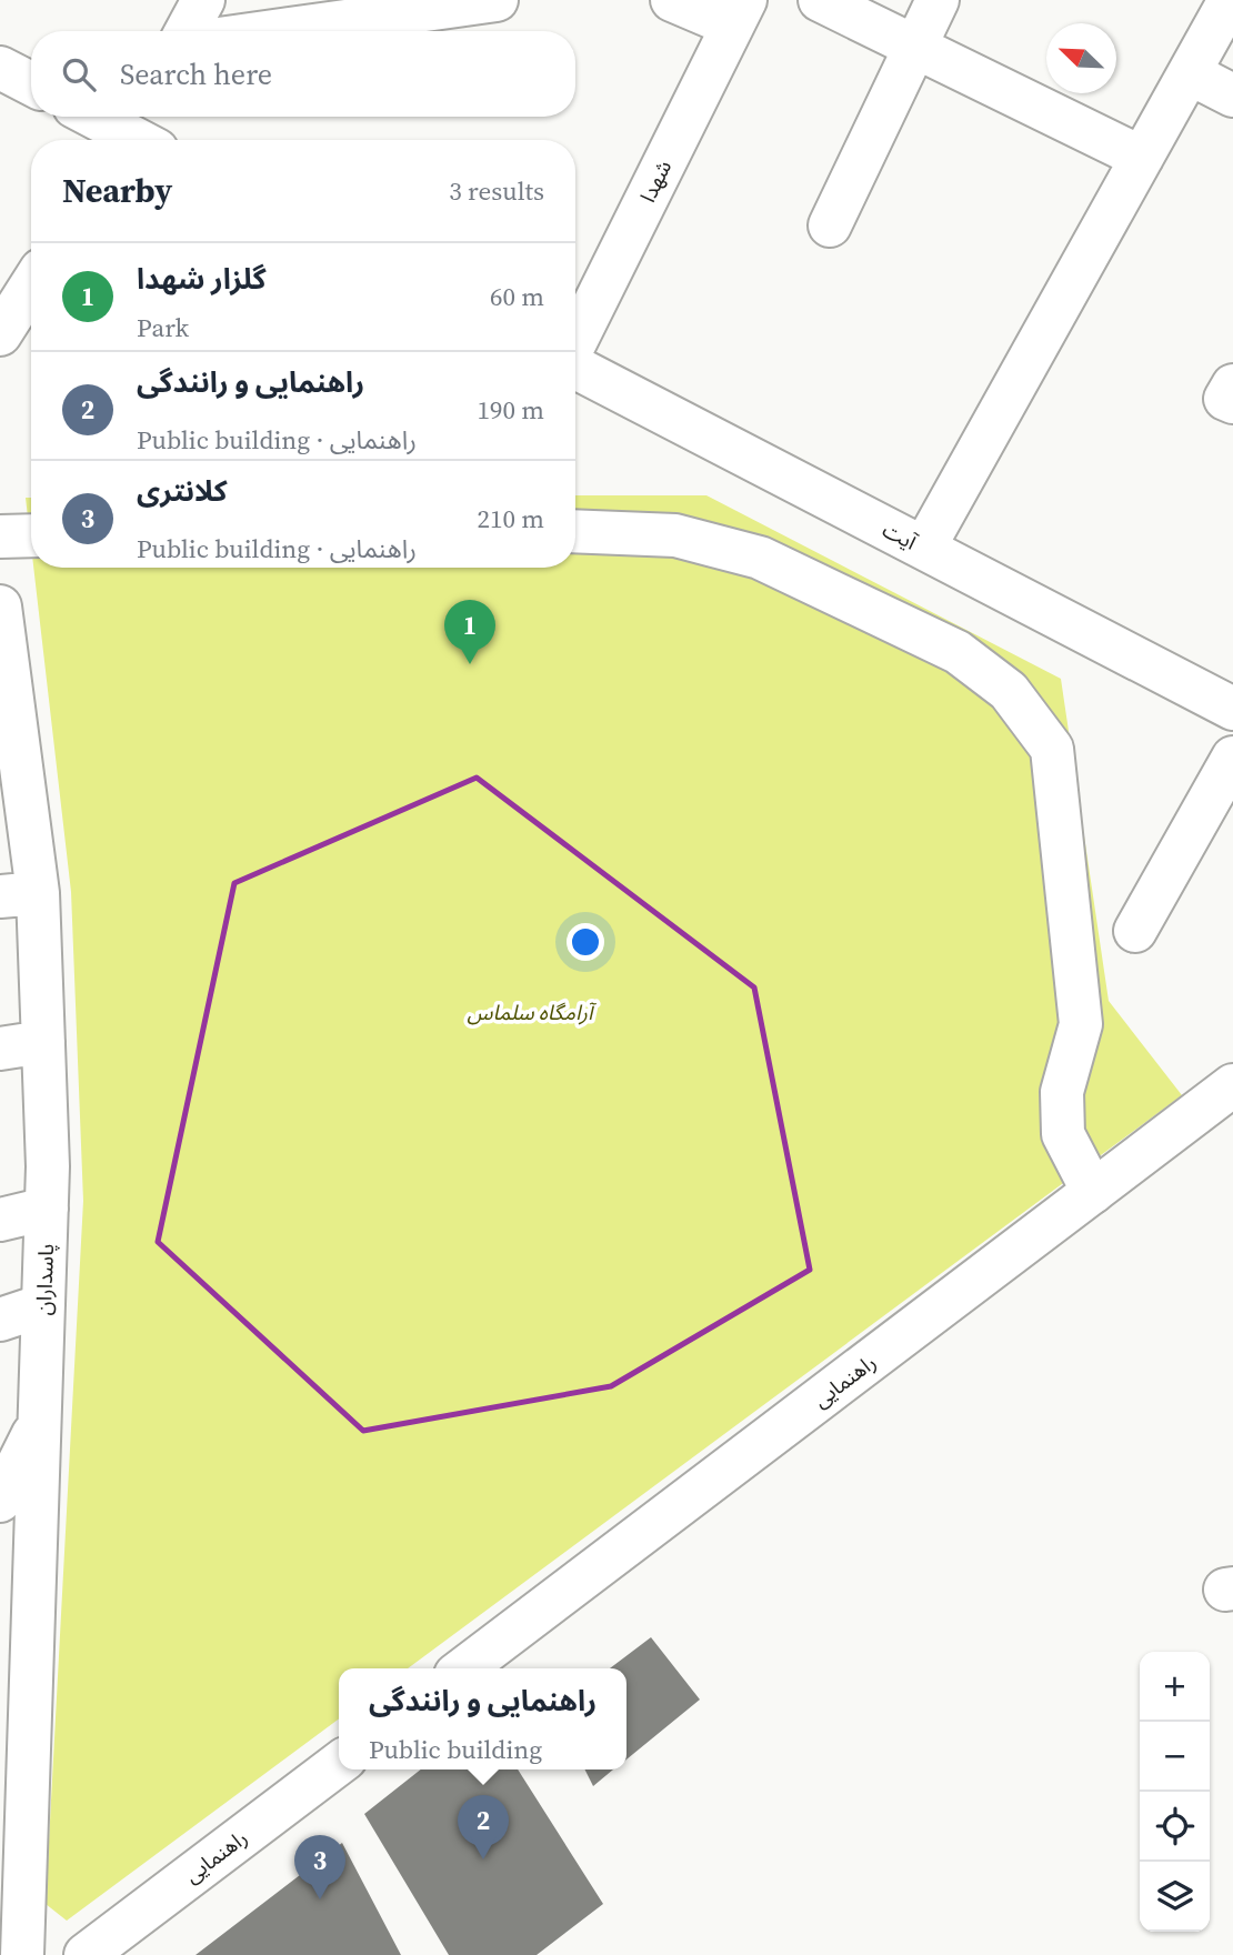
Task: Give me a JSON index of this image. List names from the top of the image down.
{
  "streets": {
    "street": [
      "شهدا",
      "آیت",
      "پاسداران",
      "راهنمایی"
    ]
  },
  "parks": ["آرامگاه سلماس"],
  "north": "top left",
  "page": {
    "search": "Search here",
    "heading": ["Nearby", "3 results"],
    "list": [
      {
        "mark": "1",
        "name": "گلزار شهدا",
        "note": "Park",
        "value": "60 m"
      },
      {
        "mark": "2",
        "name": "راهنمایی و رانندگی",
        "note": "Public building · راهنمایی",
        "value": "190 m"
      },
      {
        "mark": "3",
        "name": "کلانتری",
        "note": "Public building · راهنمایی",
        "value": "210 m"
      }
    ],
    "pins": ["1", "2", "3"],
    "map_buttons": ["+", "−"],
    "popup": ["راهنمایی و رانندگی", "Public building"]
  }
}
